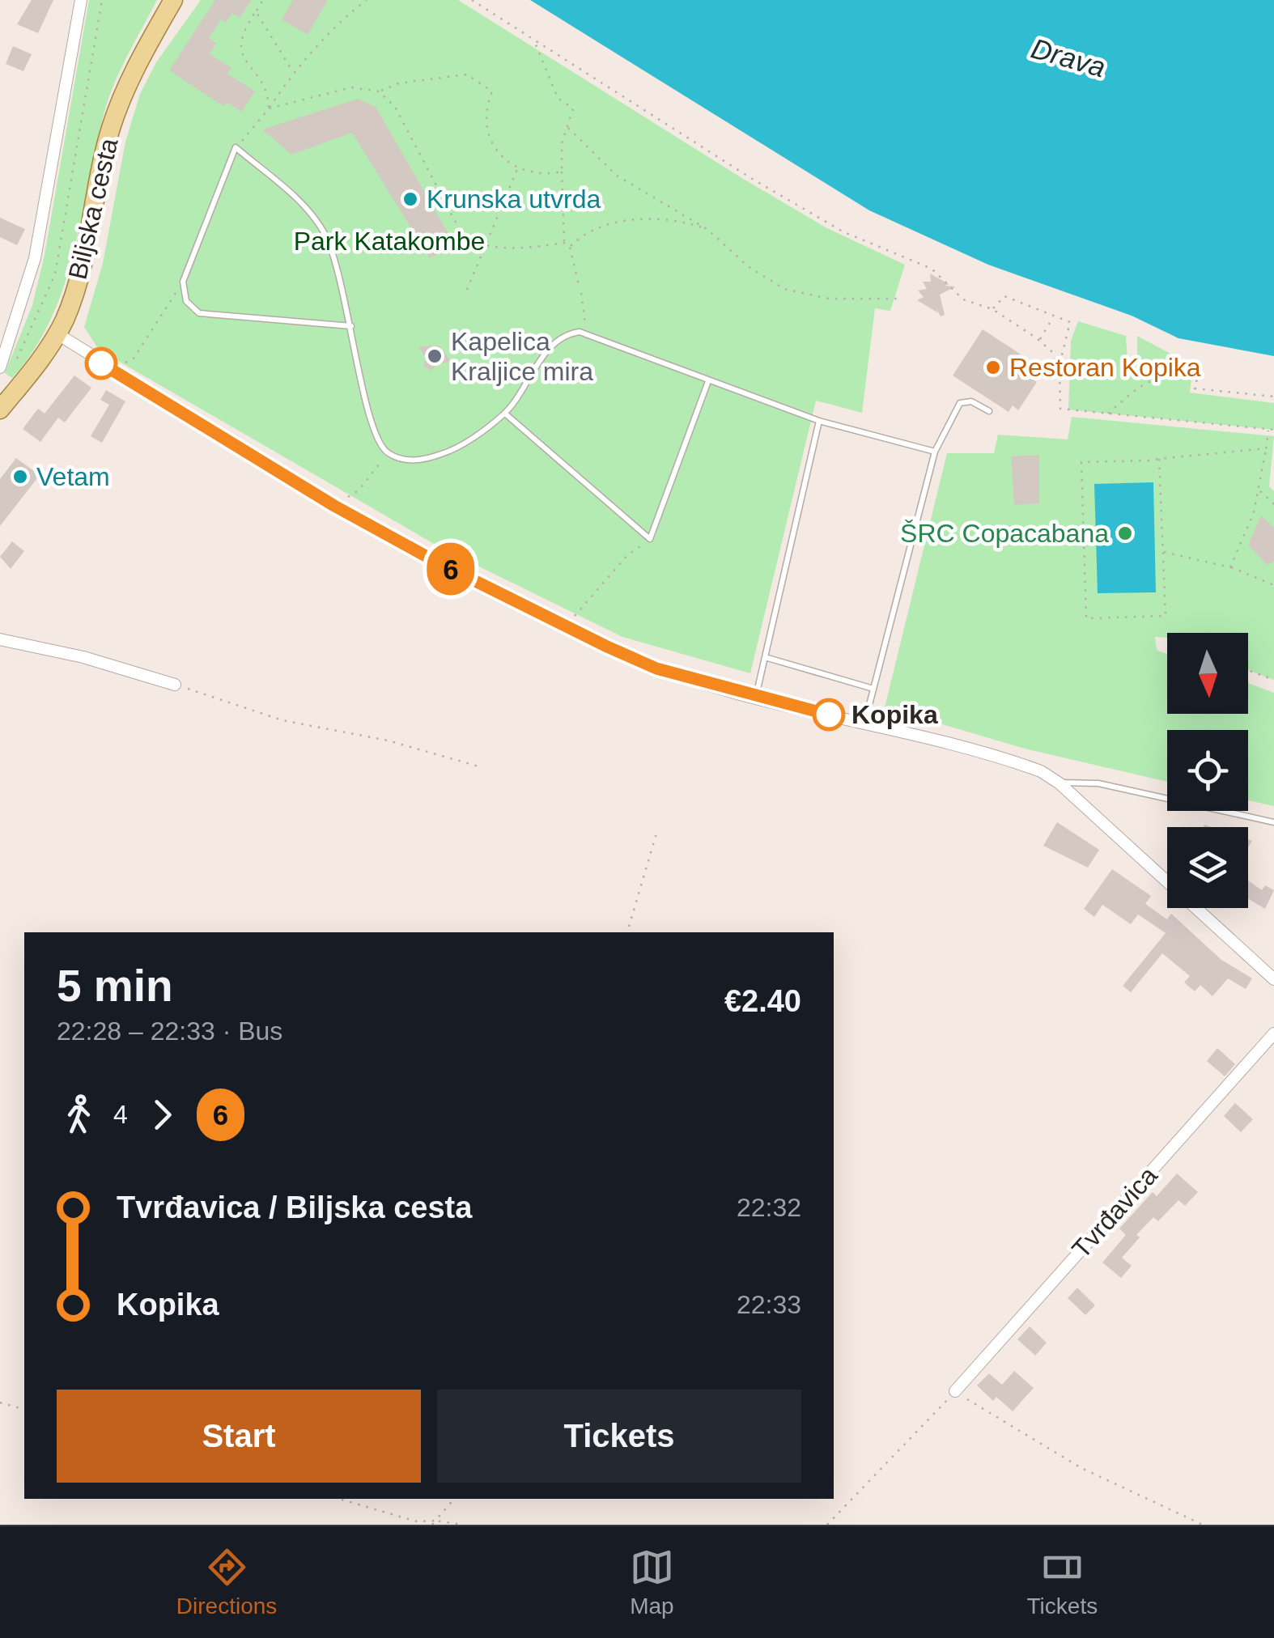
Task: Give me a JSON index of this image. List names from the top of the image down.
{
  "streets": {
    "main road": ["Biljska cesta"],
    "street": ["Tvrđavica"]
  },
  "water": ["Drava"],
  "parks": ["Park Katakombe"],
  "places": [
    "Krunska utvrda",
    "Kapelica Kraljice mira",
    "Restoran Kopika",
    "Vetam",
    "ŠRC Copacabana",
    "Kopika"
  ],
  "lines": ["bus line 6"],
  "north": "bottom",
  "page": {
    "on_map": "6",
    "heading": ["5 min", "22:28 – 22:33 · Bus", "€2.40"],
    "legs": ["4", "6"],
    "list": [
      {
        "name": "Tvrđavica / Biljska cesta",
        "value": "22:32"
      },
      {
        "name": "Kopika",
        "value": "22:33"
      }
    ],
    "buttons": ["Start", "Tickets"],
    "tabs": ["Directions", "Map", "Tickets"]
  }
}
